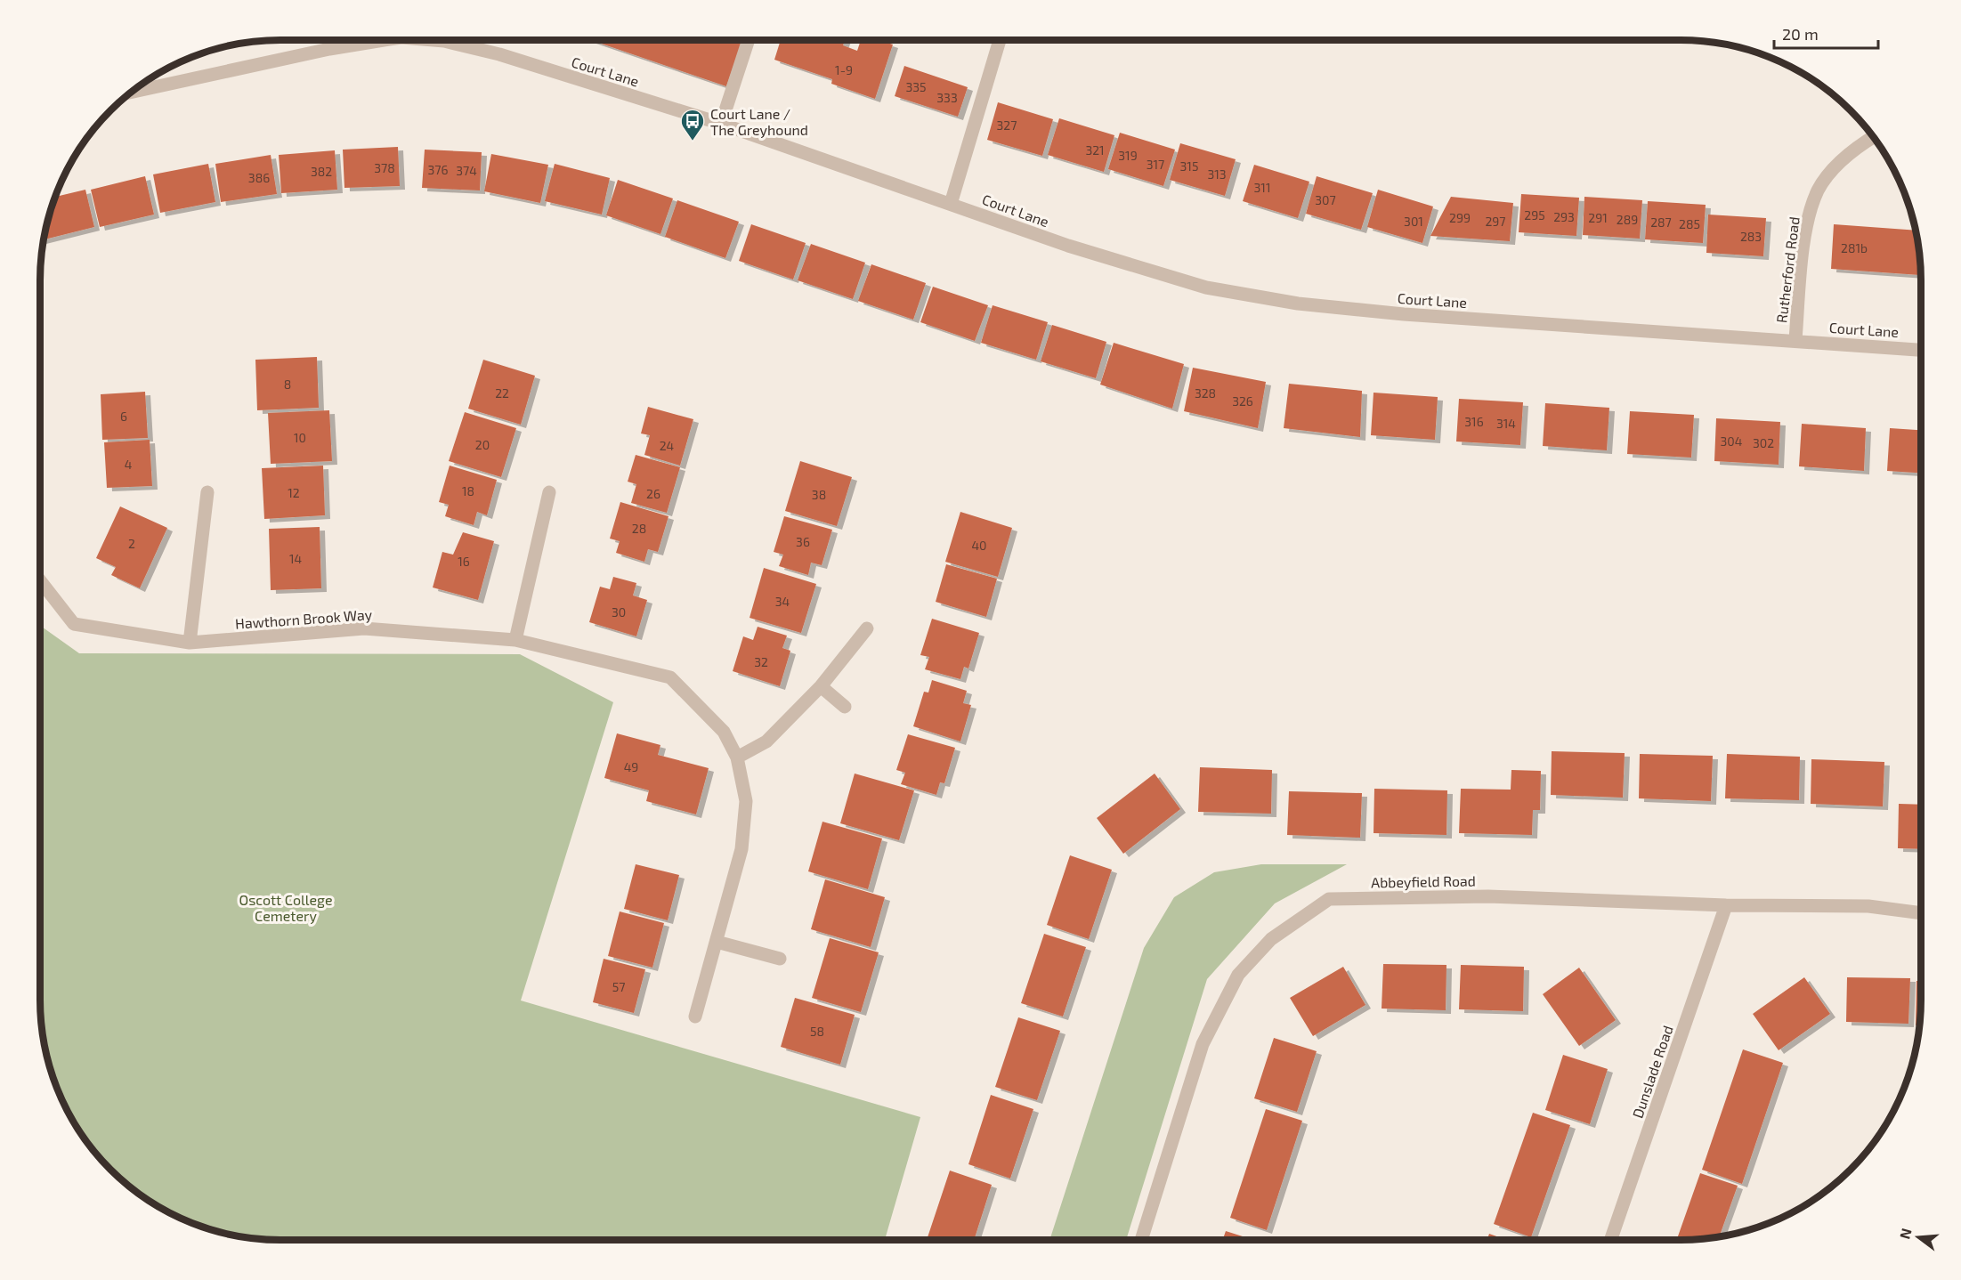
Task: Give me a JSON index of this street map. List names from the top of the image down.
{
  "streets": {
    "street": [
      "Court Lane",
      "Rutherford Road",
      "Hawthorn Brook Way",
      "Abbeyfield Road",
      "Dunslade Road"
    ]
  },
  "crossings": [
    ["Court Lane", "Rutherford Road"],
    ["Abbeyfield Road", "Dunslade Road"]
  ],
  "parks": ["Oscott College Cemetery"],
  "places": {
    "bus stop": ["Court Lane / The Greyhound"]
  },
  "house_numbers": [
    "1-9",
    "335",
    "333",
    "327",
    "321",
    "319",
    "317",
    "315",
    "378",
    "376",
    "374",
    "382",
    "313",
    "386",
    "311",
    "307",
    "295",
    "293",
    "299",
    "291",
    "289",
    "301",
    "297",
    "287",
    "285",
    "283",
    "281b",
    "8",
    "22",
    "328",
    "326",
    "6",
    "316",
    "314",
    "10",
    "304",
    "302",
    "20",
    "24",
    "4",
    "18",
    "12",
    "26",
    "38",
    "28",
    "36",
    "2",
    "40",
    "14",
    "16",
    "34",
    "30",
    "32",
    "49",
    "57",
    "58"
  ],
  "scale_bar": "20 m",
  "north": "left"
}
